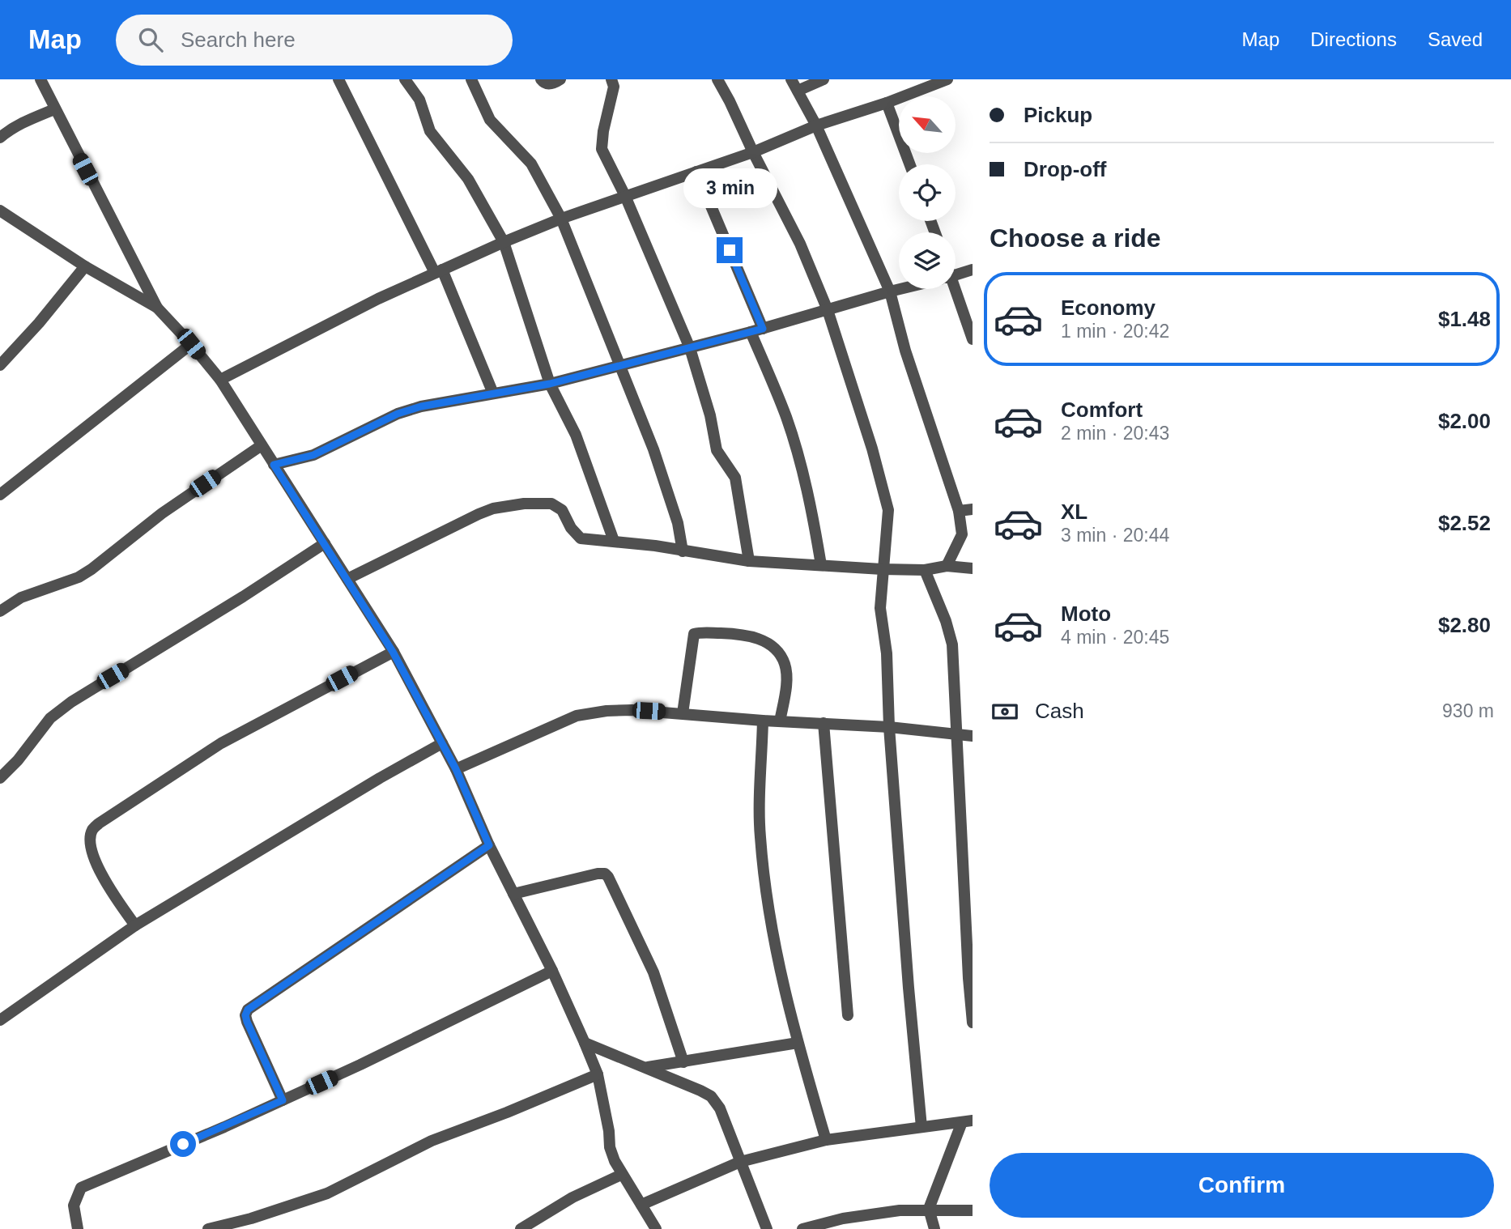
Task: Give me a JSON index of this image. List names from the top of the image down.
{
  "north": "top left",
  "page": {
    "header": "Map",
    "search": "Search here",
    "nav": ["Map", "Directions", "Saved"],
    "banner": ["Pickup", "Drop-off"],
    "bubble": "3 min",
    "heading": "Choose a ride",
    "list": [
      {
        "name": "Economy",
        "note": "1 min · 20:42",
        "value": "$1.48"
      },
      {
        "name": "Comfort",
        "note": "2 min · 20:43",
        "value": "$2.00"
      },
      {
        "name": "XL",
        "note": "3 min · 20:44",
        "value": "$2.52"
      },
      {
        "name": "Moto",
        "note": "4 min · 20:45",
        "value": "$2.80"
      }
    ],
    "pay": ["Cash", "930 m"],
    "buttons": "Confirm"
  }
}
